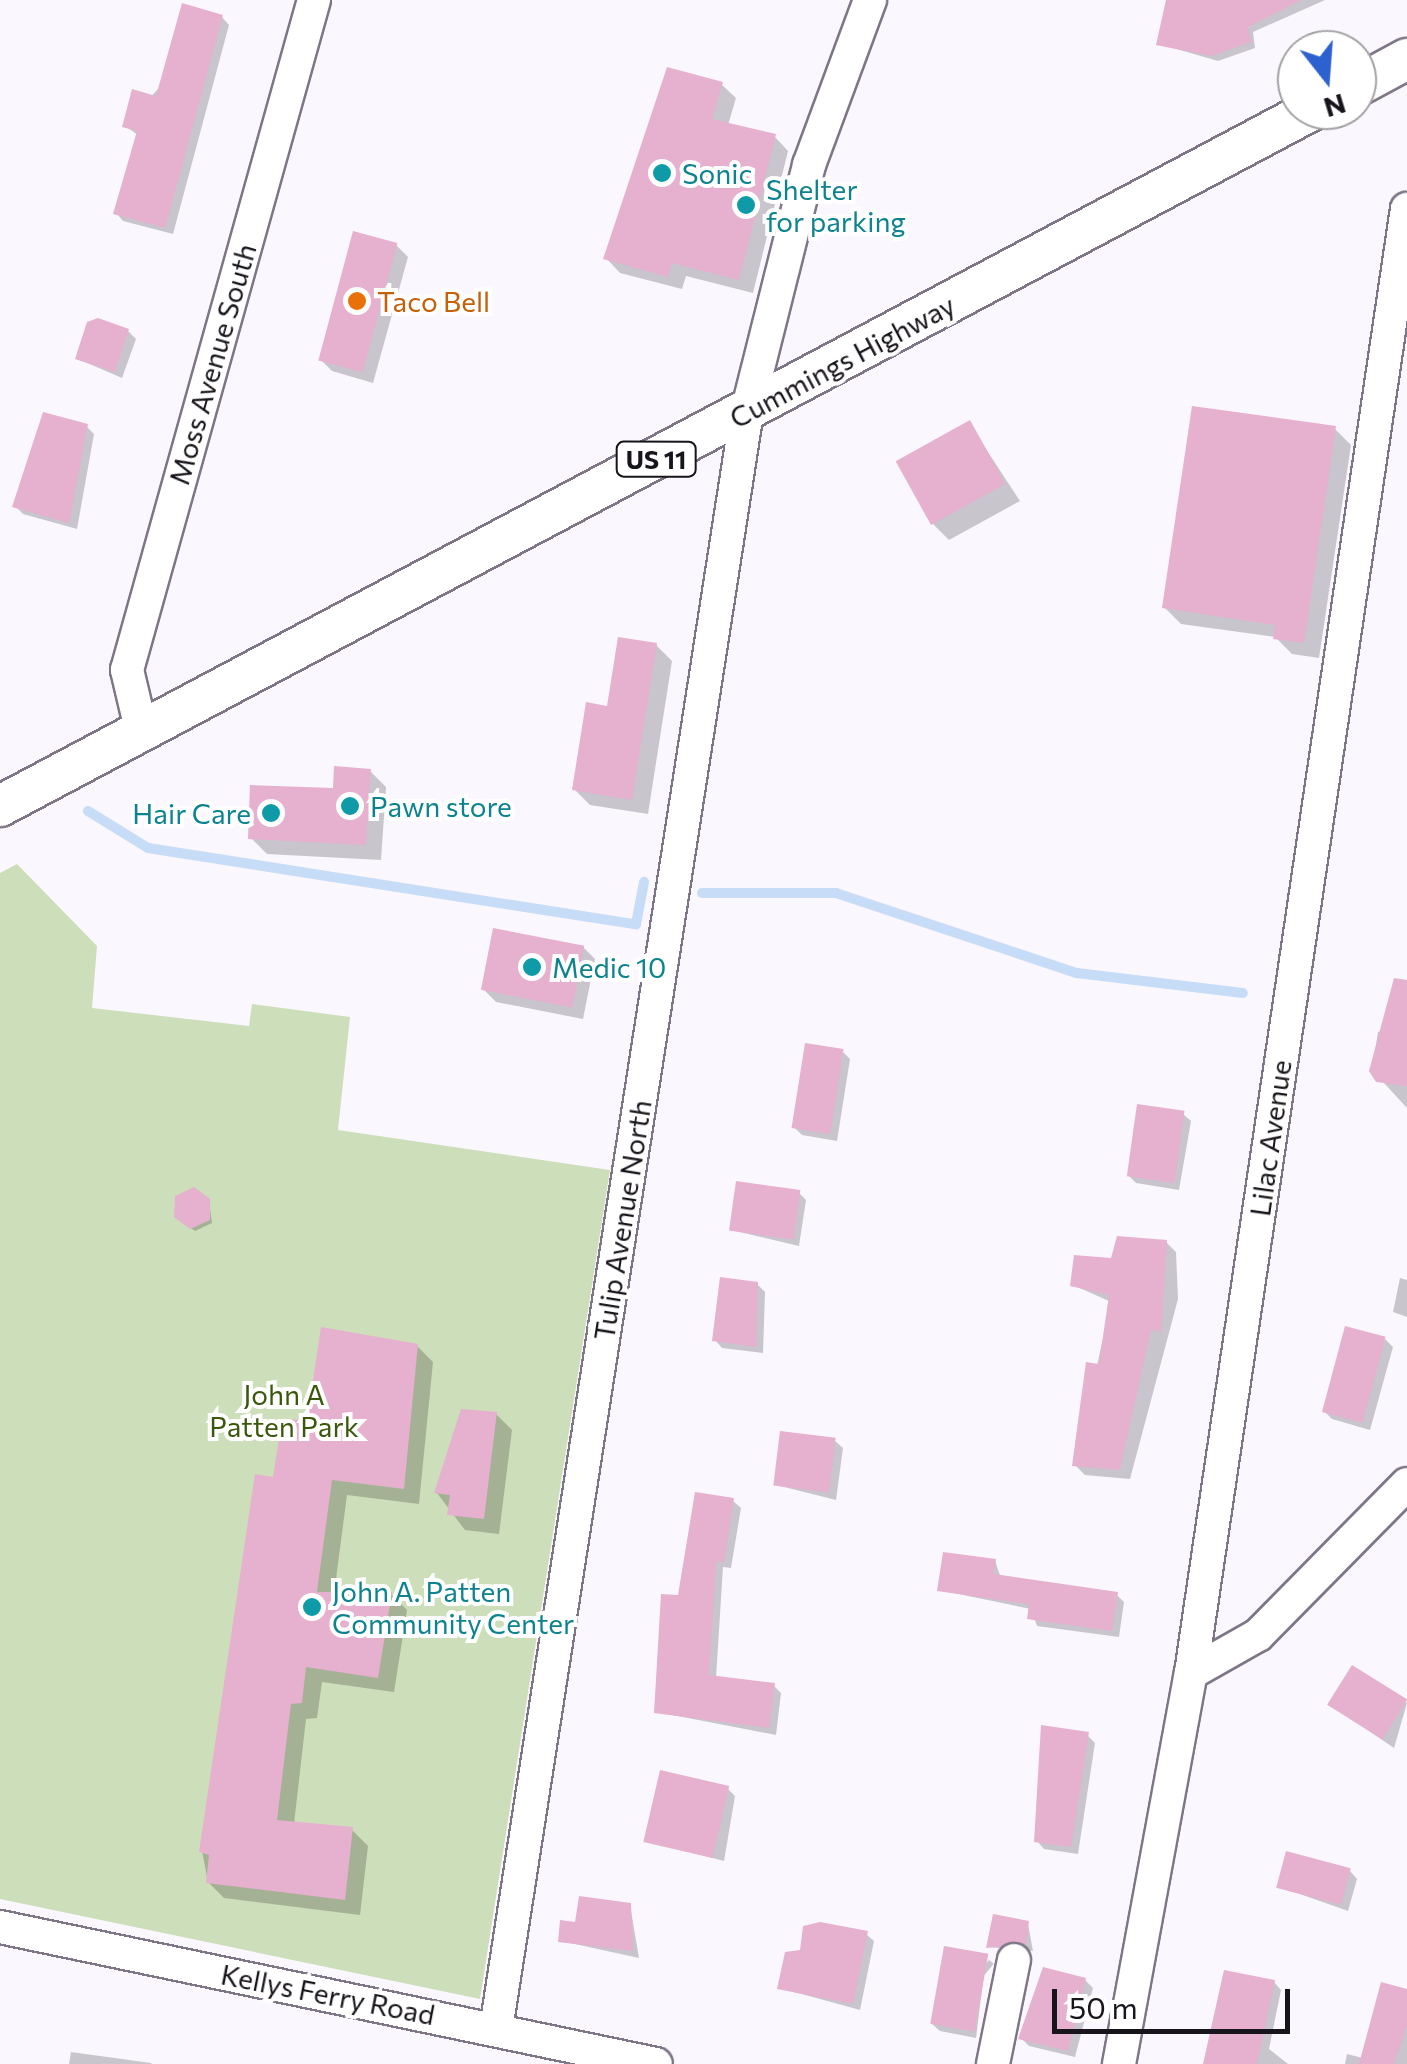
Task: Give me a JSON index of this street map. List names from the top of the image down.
{
  "streets": {
    "main road": ["Cummings Highway", "US 11"],
    "street": [
      "Moss Avenue South",
      "Lilac Avenue",
      "Tulip Avenue North",
      "Kellys Ferry Road"
    ]
  },
  "crossings": [
    ["Cummings Highway", "Moss Avenue South"],
    ["Cummings Highway", "Tulip Avenue North"],
    ["Tulip Avenue North", "Kellys Ferry Road"]
  ],
  "parks": ["John A Patten Park"],
  "places": [
    "Sonic",
    "Shelter for parking",
    "Taco Bell",
    "Pawn store",
    "Hair Care",
    "Medic 10",
    "John A. Patten Community Center"
  ],
  "scale_bar": "50 m",
  "north": "bottom"
}
